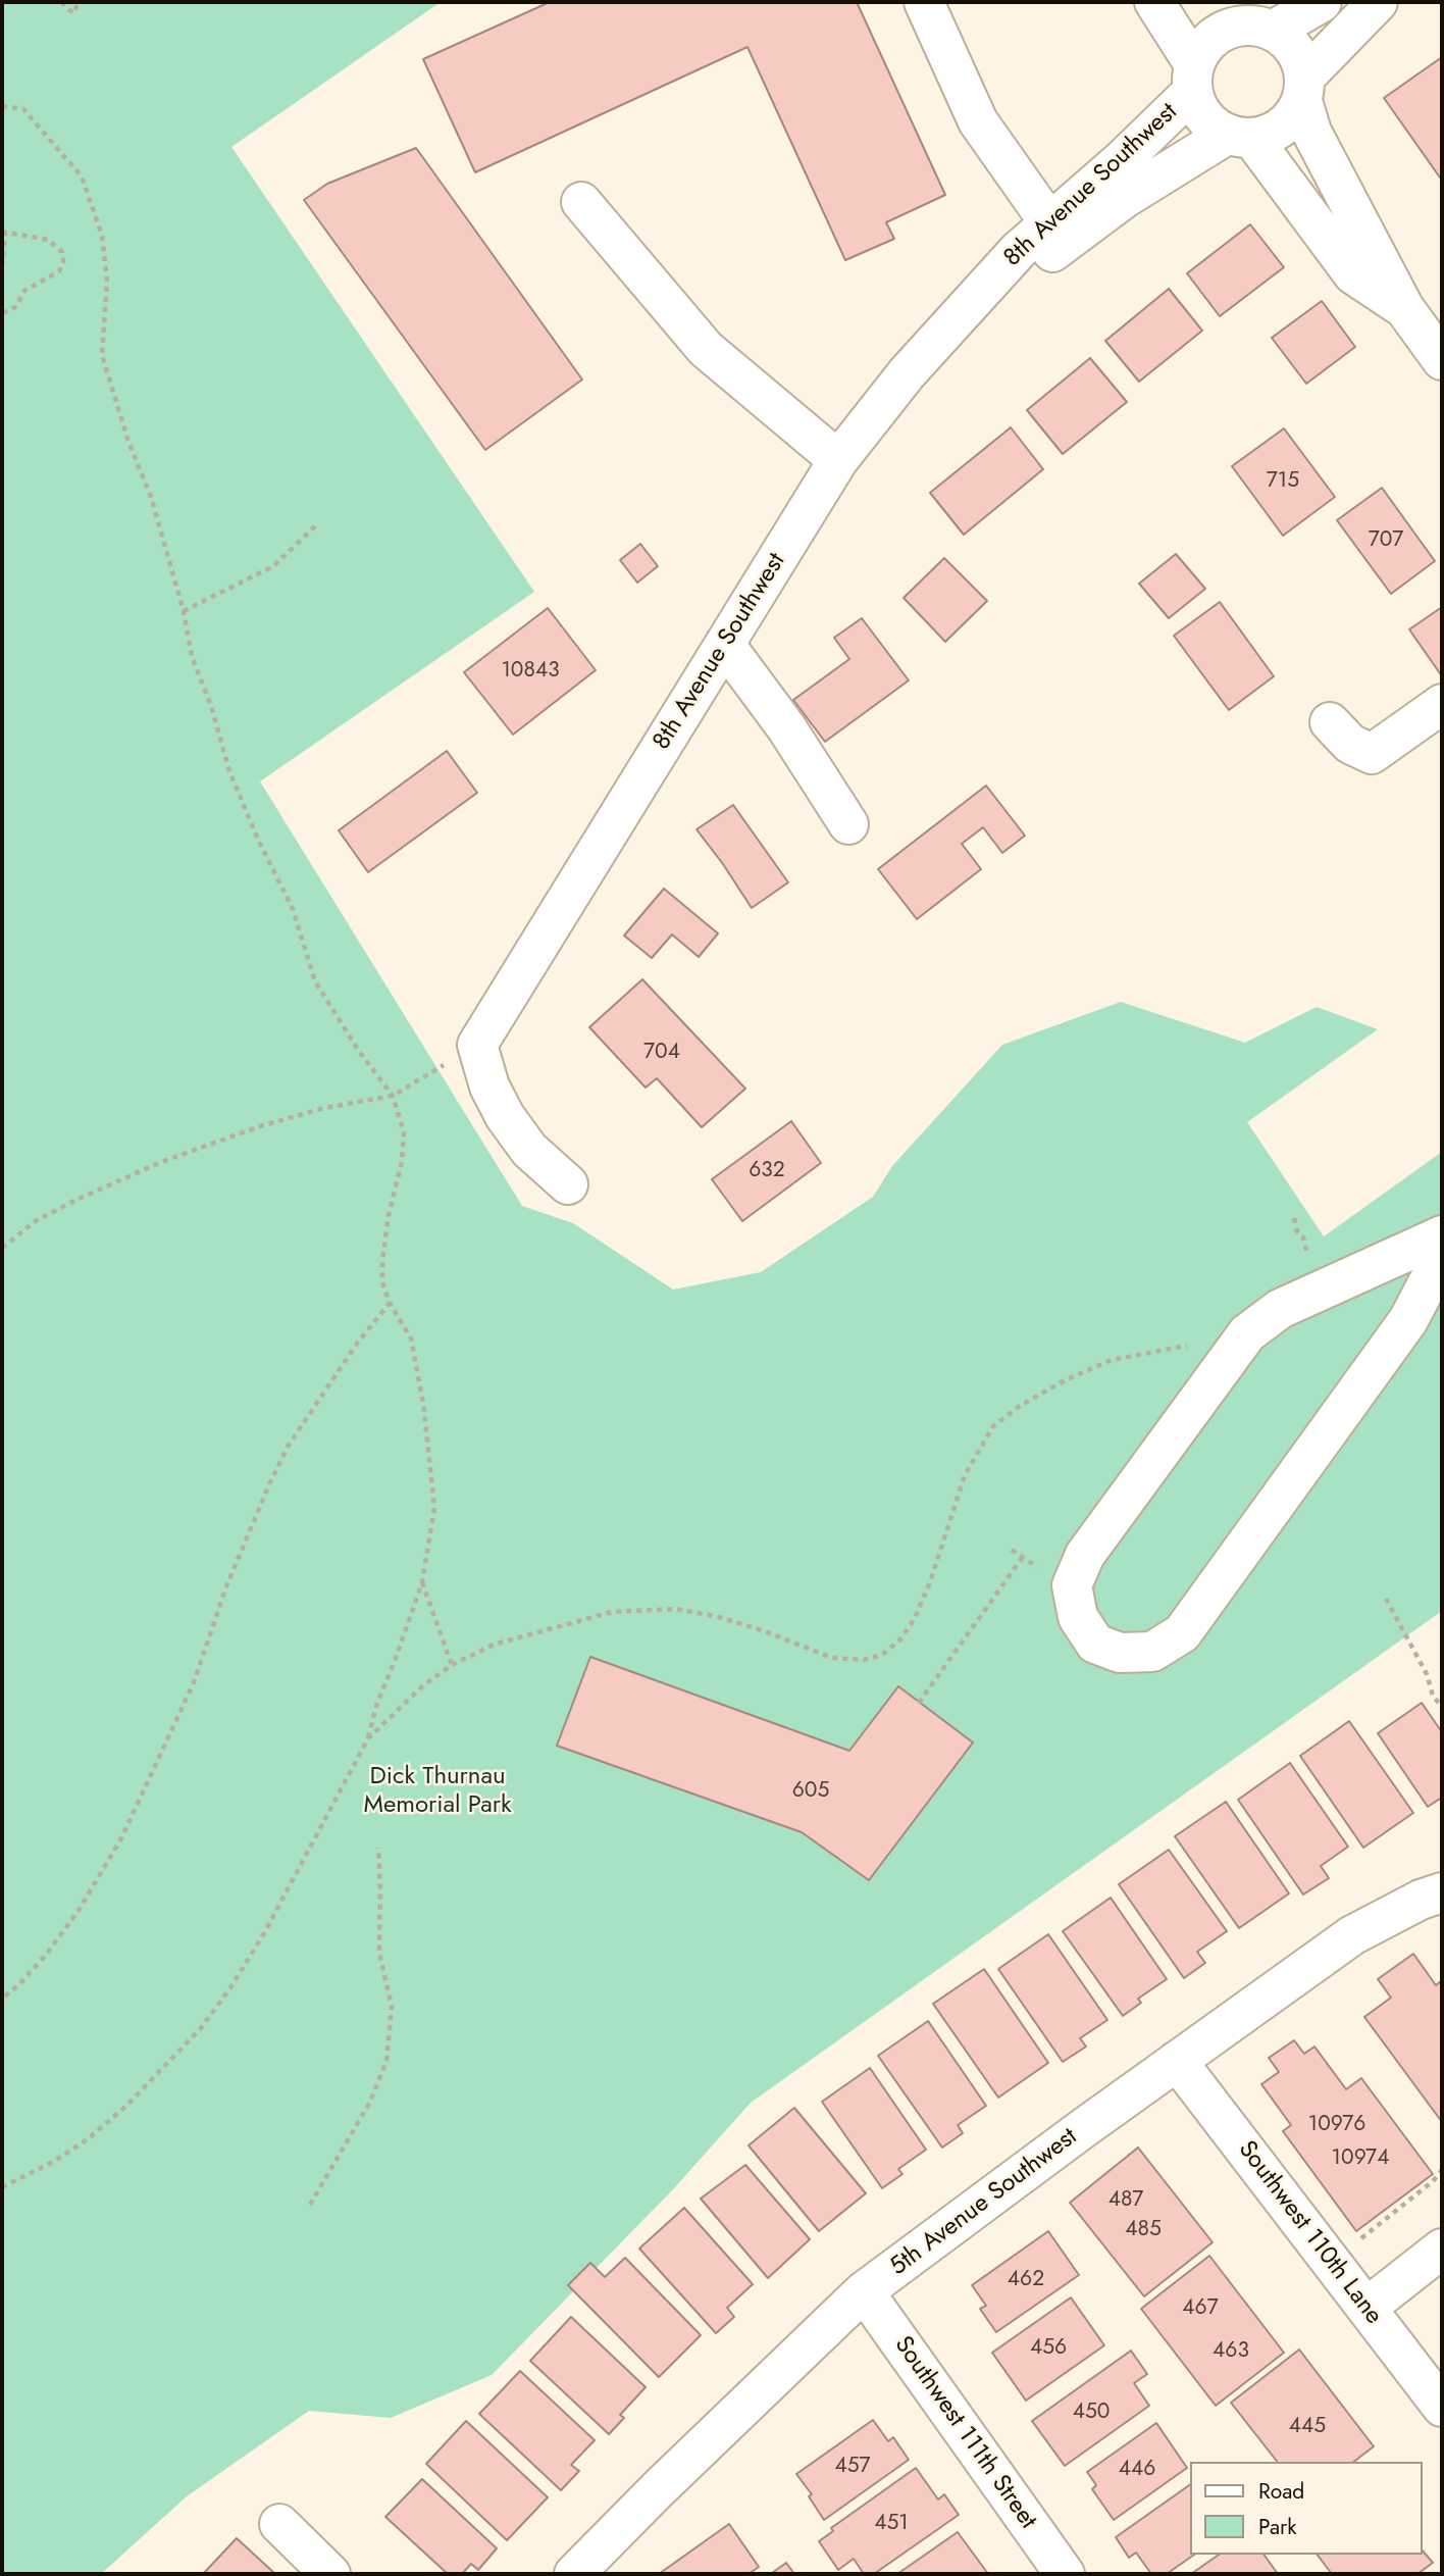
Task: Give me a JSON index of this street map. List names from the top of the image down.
{
  "streets": {
    "street": [
      "8th Avenue Southwest",
      "5th Avenue Southwest",
      "Southwest 110th Lane",
      "Southwest 111th Street"
    ]
  },
  "crossings": [
    ["5th Avenue Southwest", "Southwest 110th Lane"],
    ["5th Avenue Southwest", "Southwest 111th Street"]
  ],
  "parks": ["Dick Thurnau Memorial Park"],
  "house_numbers": [
    "715",
    "707",
    "10843",
    "704",
    "632",
    "605",
    "10976",
    "10974",
    "487",
    "485",
    "462",
    "467",
    "456",
    "463",
    "450",
    "445",
    "457",
    "446",
    "451"
  ],
  "legend": ["Road", "Park"]
}
